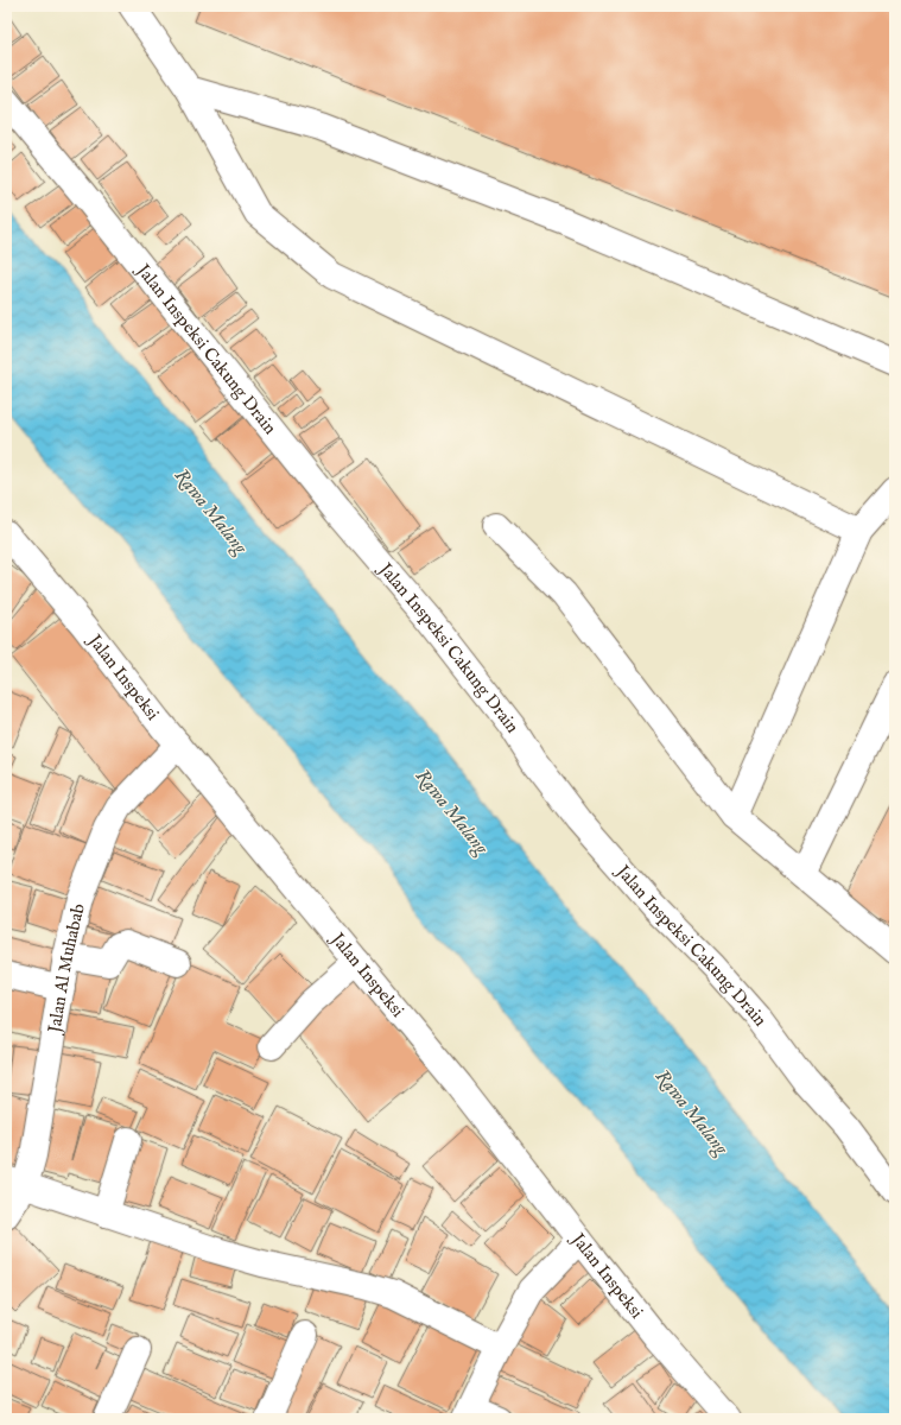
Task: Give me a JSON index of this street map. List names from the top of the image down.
{
  "streets": {
    "street": ["Jalan Inspeksi Cakung Drain", "Jalan Inspeksi", "Jalan Al Muhabab"]
  },
  "crossings": [
    ["Jalan Inspeksi", "Jalan Al Muhabab"]
  ],
  "water": ["Rawa Malang"]
}
